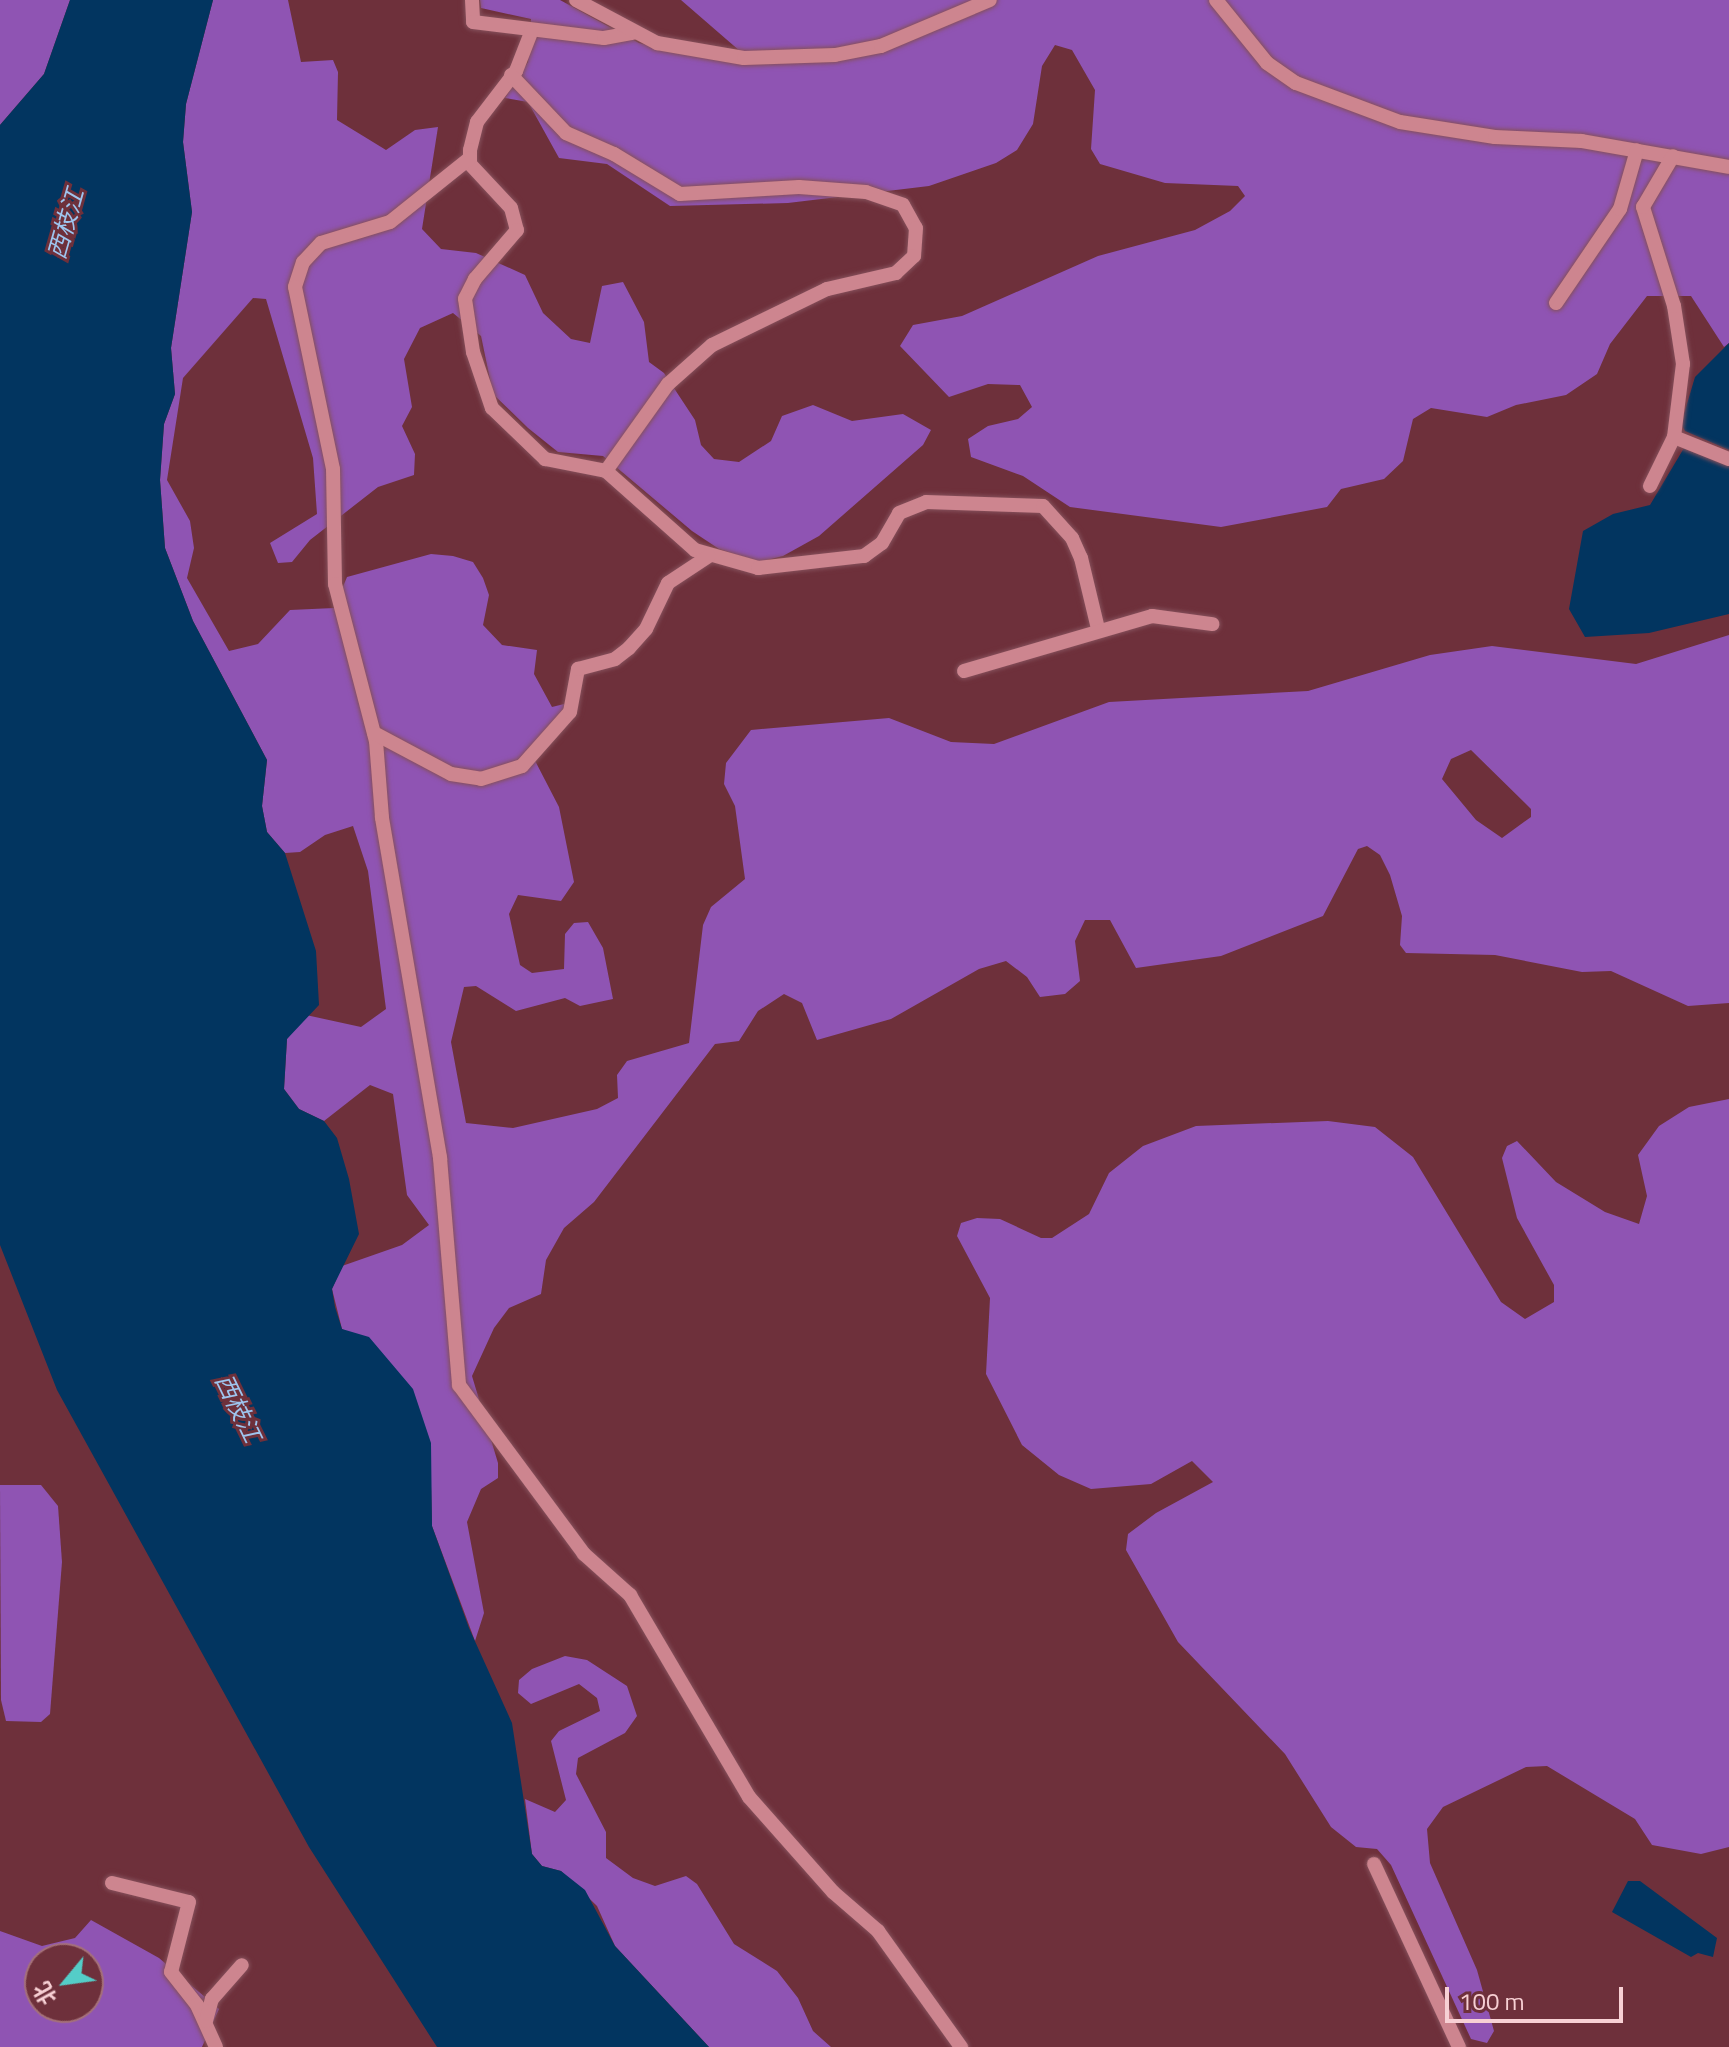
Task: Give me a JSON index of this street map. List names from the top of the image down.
{
  "water": ["西枝江"],
  "scale_bar": "100 m",
  "north": "bottom left"
}
